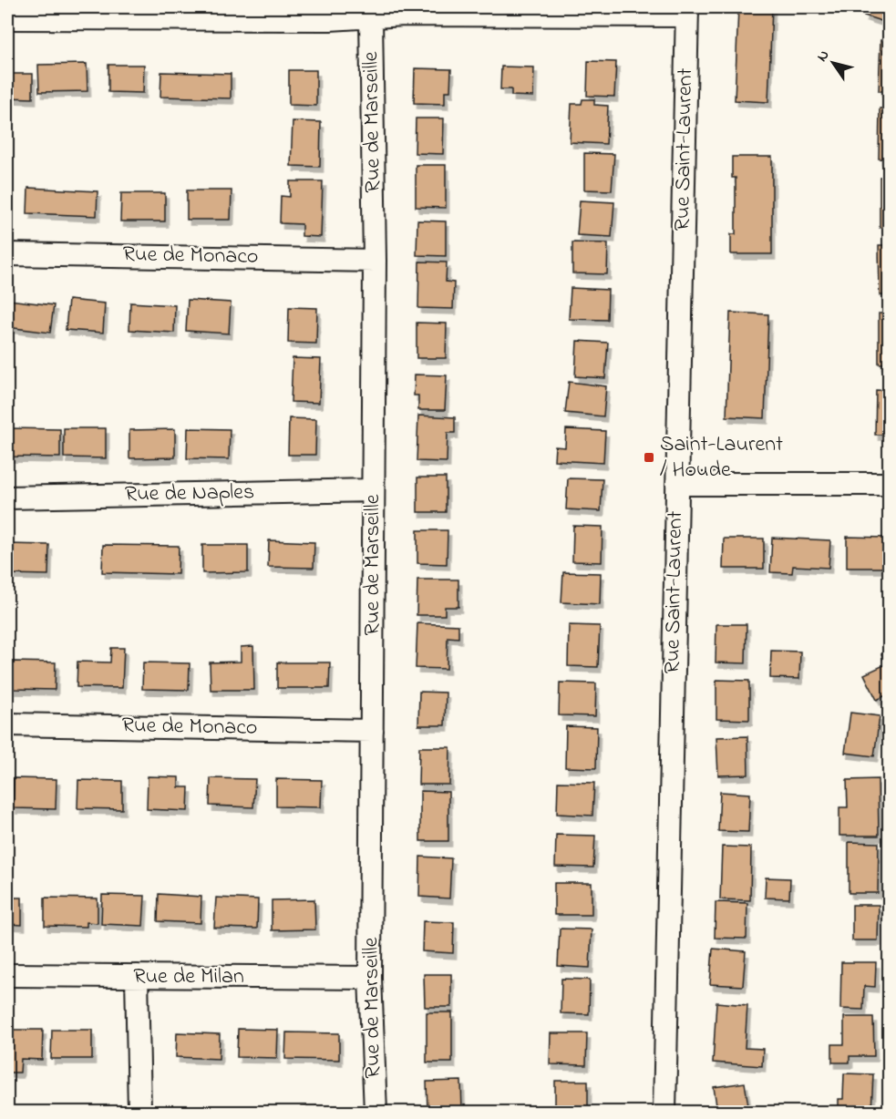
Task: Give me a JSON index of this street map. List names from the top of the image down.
{
  "streets": {
    "street": [
      "Rue de Marseille",
      "Rue Saint-Laurent",
      "Rue de Monaco",
      "Rue de Naples",
      "Rue de Milan"
    ]
  },
  "crossings": [
    ["Rue de Marseille", "Rue de Monaco"],
    ["Rue de Marseille", "Rue de Naples"],
    ["Rue de Marseille", "Rue de Milan"]
  ],
  "places": {
    "transit": ["Saint-Laurent / Houde"]
  },
  "north": "top left"
}
